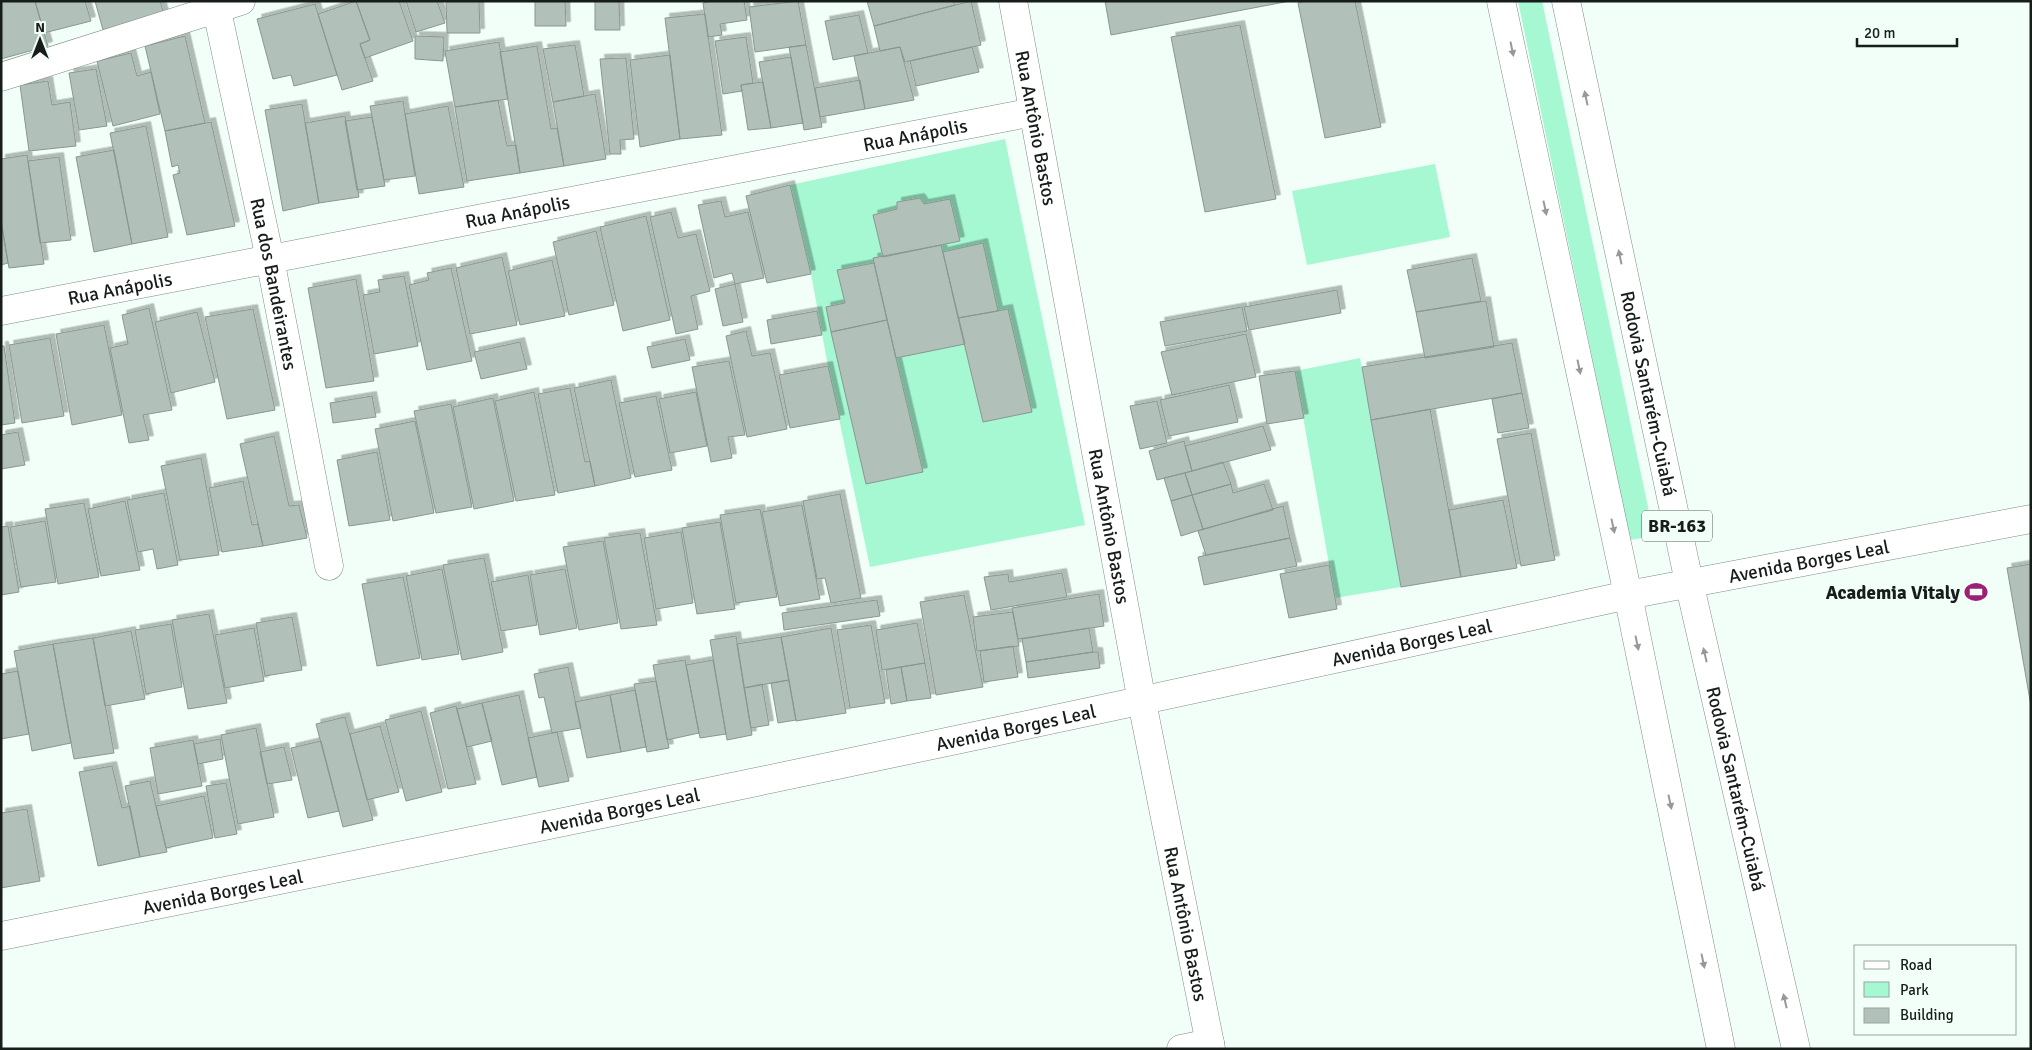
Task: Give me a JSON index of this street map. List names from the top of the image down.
{
  "streets": {
    "main road": [
      "Rua Antônio Bastos",
      "Rua Anápolis",
      "Rua dos Bandeirantes",
      "Rodovia Santarém-Cuiabá",
      "BR-163",
      "Avenida Borges Leal"
    ]
  },
  "crossings": [
    ["Rua Antônio Bastos", "Rua Anápolis"],
    ["Rua Antônio Bastos", "Avenida Borges Leal"],
    ["Rua Anápolis", "Rua dos Bandeirantes"],
    ["Rodovia Santarém-Cuiabá", "Avenida Borges Leal"],
    ["BR-163", "Avenida Borges Leal"]
  ],
  "places": {
    "sports": ["Academia Vitaly"]
  },
  "legend": ["Road", "Park", "Building"],
  "scale_bar": "20 m",
  "north": "top"
}
